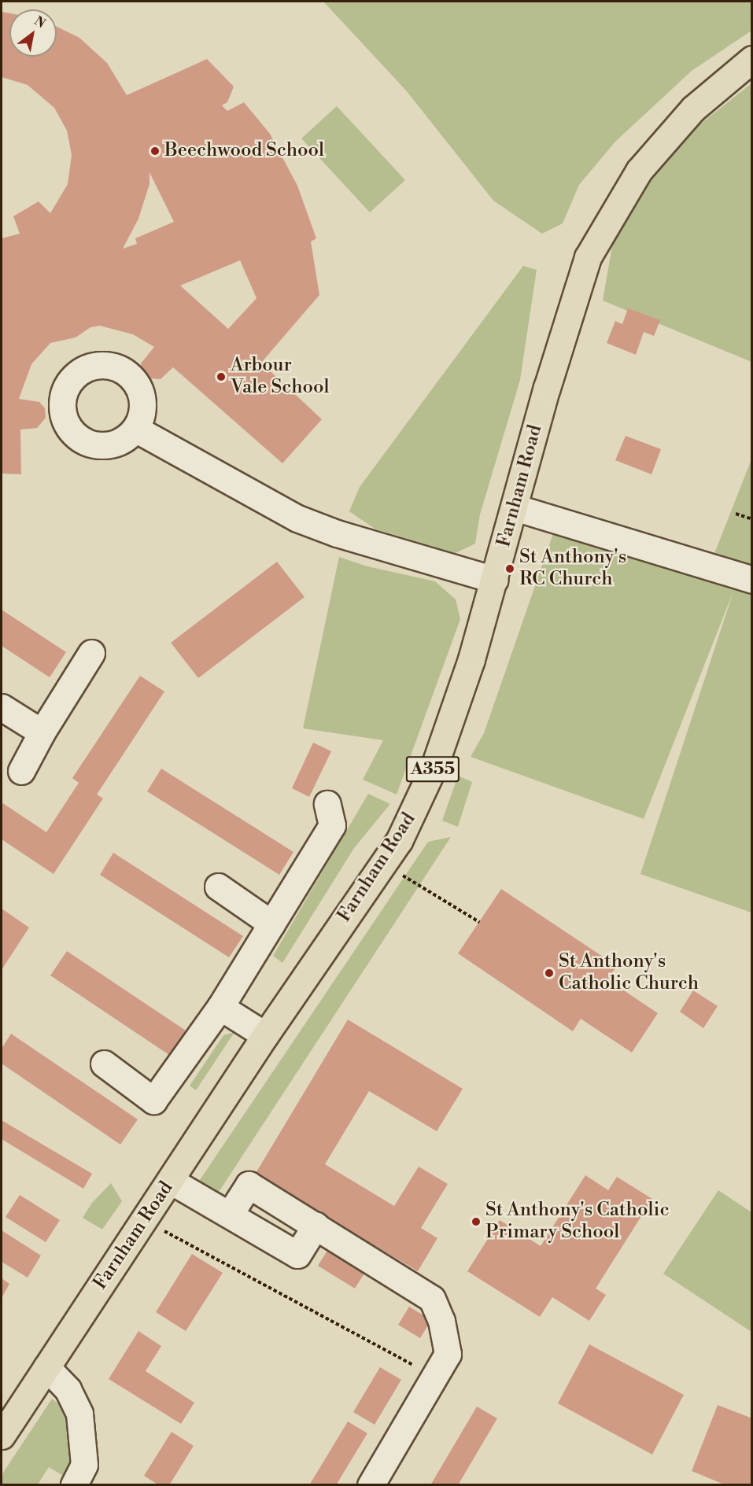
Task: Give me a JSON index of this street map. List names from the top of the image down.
{
  "streets": {
    "main road": ["Farnham Road", "A355"]
  },
  "places": [
    "Beechwood School",
    "Arbour Vale School",
    "St Anthony's RC Church",
    "St Anthony's Catholic Church",
    "St Anthony's Catholic Primary School"
  ],
  "north": "top right"
}
